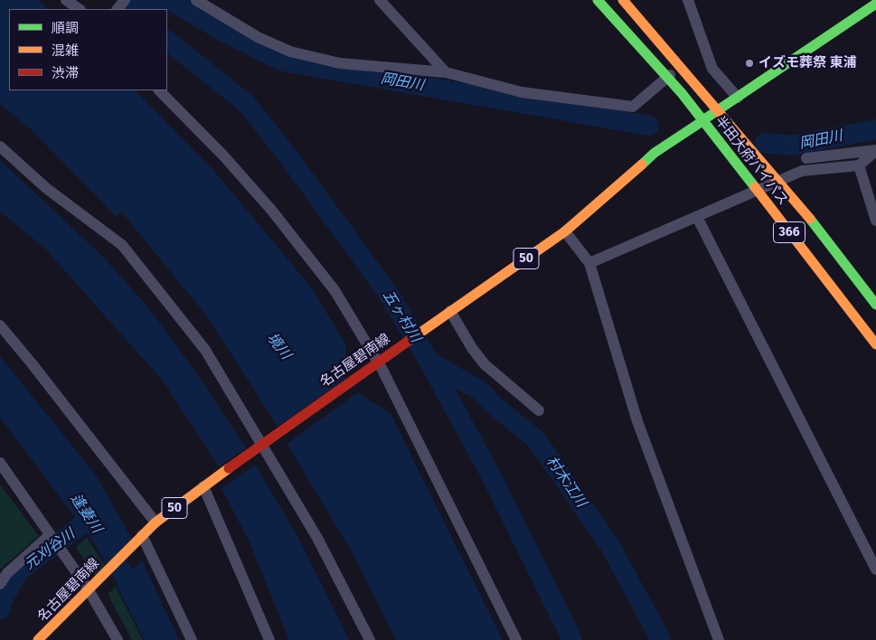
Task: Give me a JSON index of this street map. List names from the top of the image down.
{
  "streets": {
    "main road": [
      "半田大府パイパス",
      "366",
      "50",
      "名古屋碧南線"
    ]
  },
  "crossings": [
    ["半田大府パイパス", "名古屋碧南線"]
  ],
  "water": [
    "岡田川",
    "五ヶ村川",
    "境川",
    "村木江川",
    "逢妻川",
    "元刈谷川"
  ],
  "places": ["イズモ葬祭 東浦"],
  "legend": ["順調", "混雑", "渋滞"]
}
